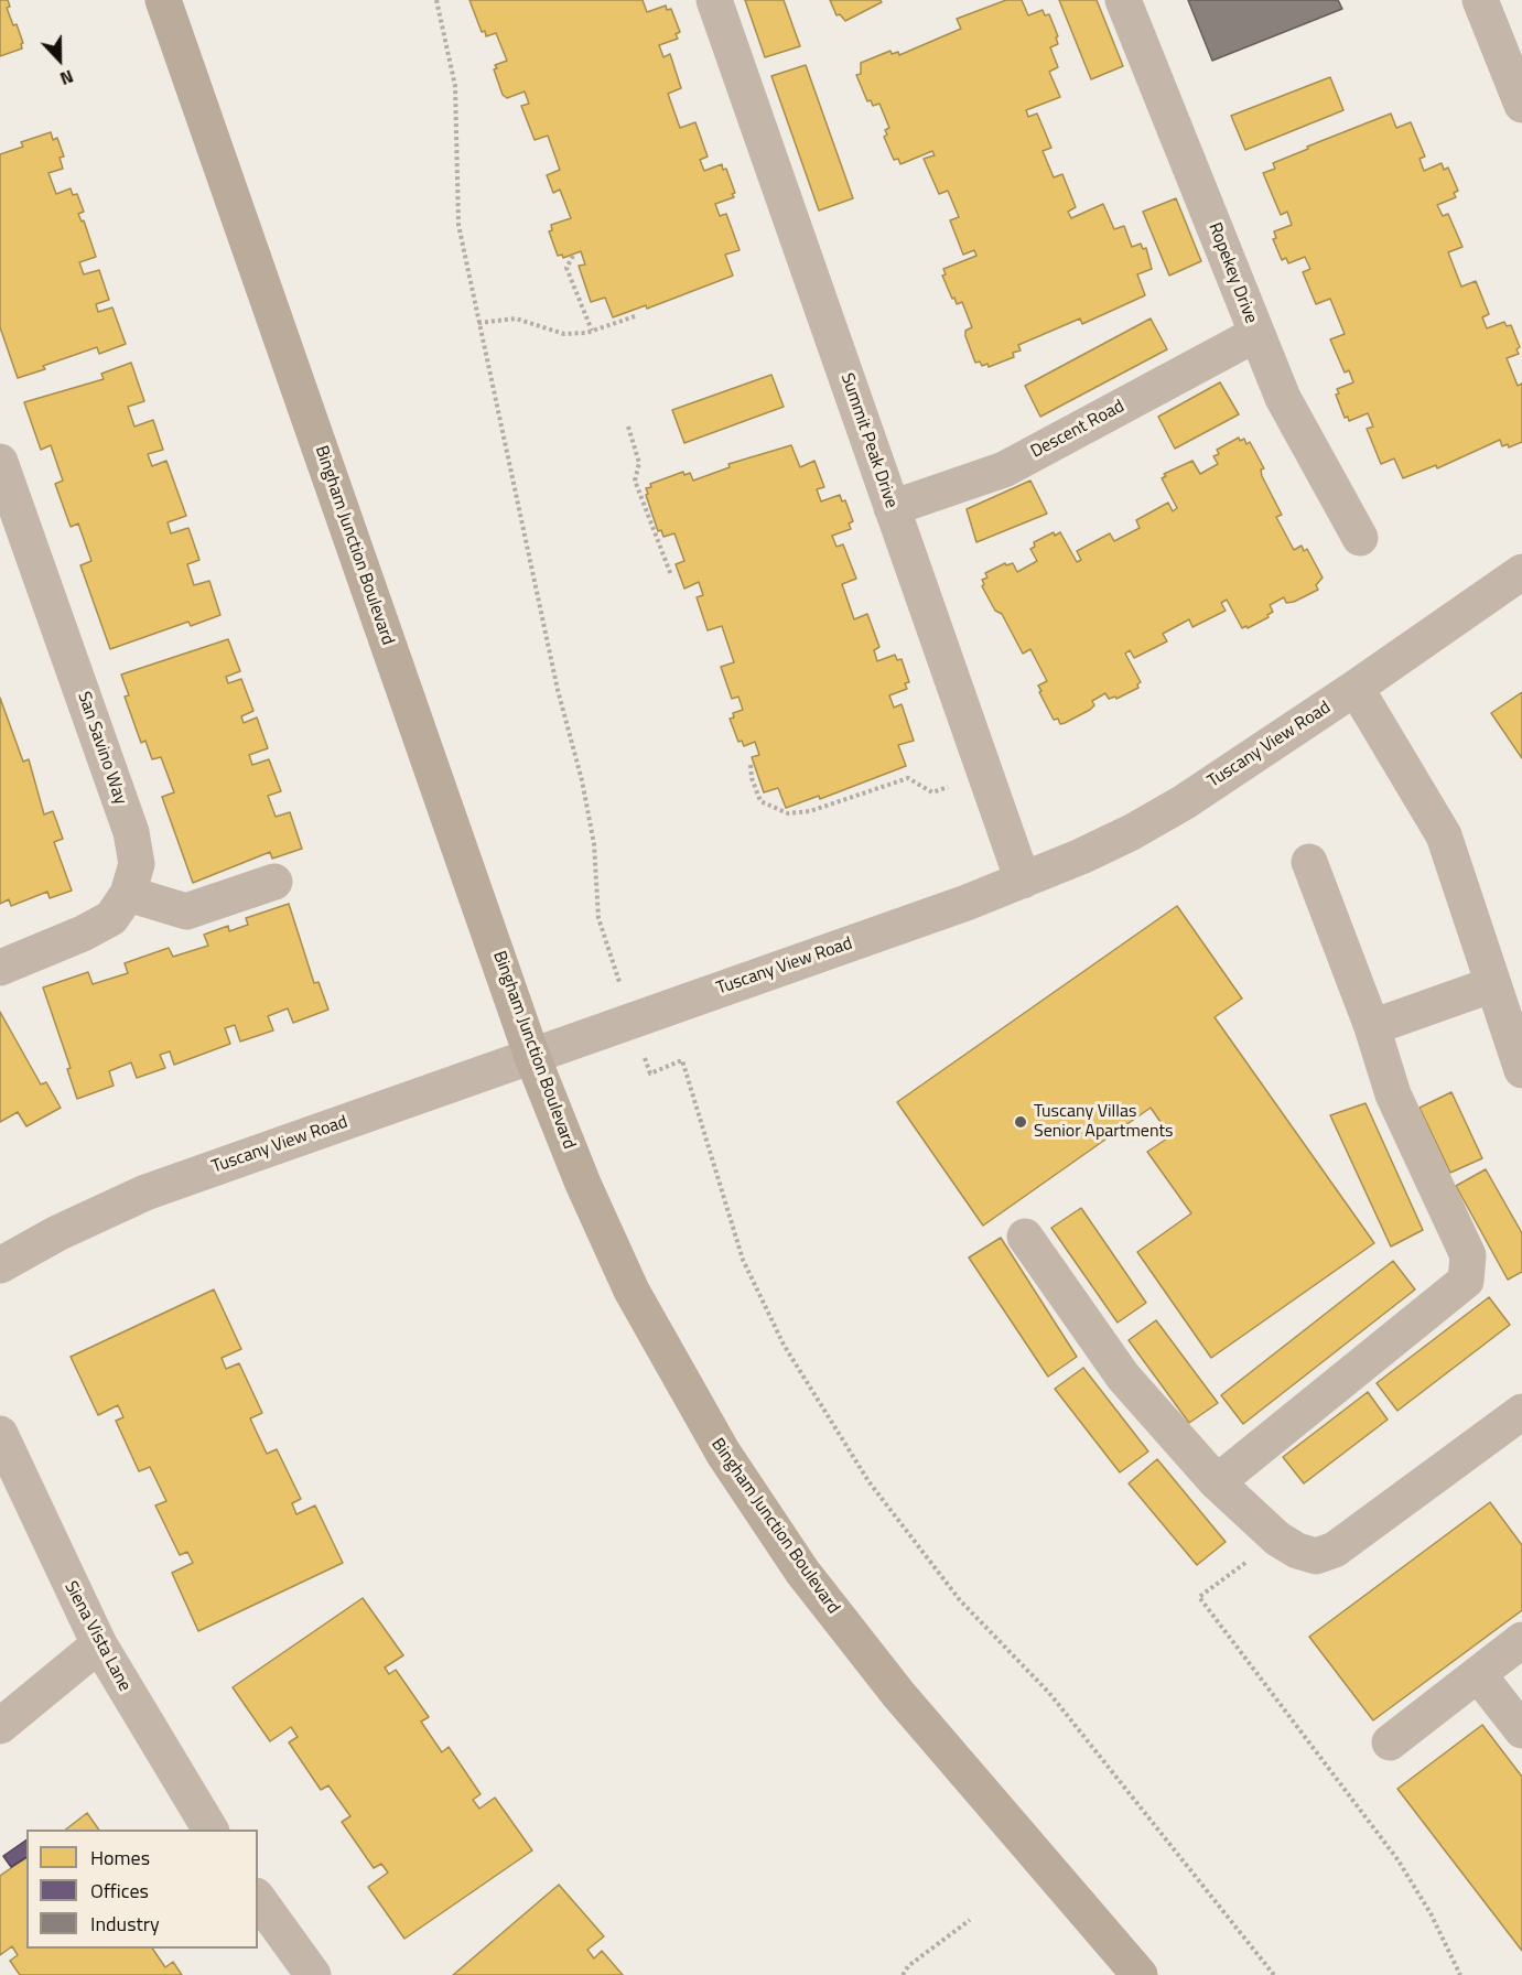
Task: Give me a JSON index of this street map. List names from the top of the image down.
{
  "streets": {
    "main road": ["Bingham Junction Boulevard"],
    "street": [
      "Ropekey Drive",
      "Descent Road",
      "Summit Peak Drive",
      "Tuscany View Road",
      "San Savino Way",
      "Siena Vista Lane"
    ]
  },
  "crossings": [
    ["Ropekey Drive", "Descent Road"],
    ["Descent Road", "Summit Peak Drive"],
    ["Summit Peak Drive", "Tuscany View Road"],
    ["Bingham Junction Boulevard", "Tuscany View Road"]
  ],
  "places": ["Tuscany Villas Senior Apartments"],
  "legend": ["Homes", "Offices", "Industry"],
  "north": "bottom"
}
